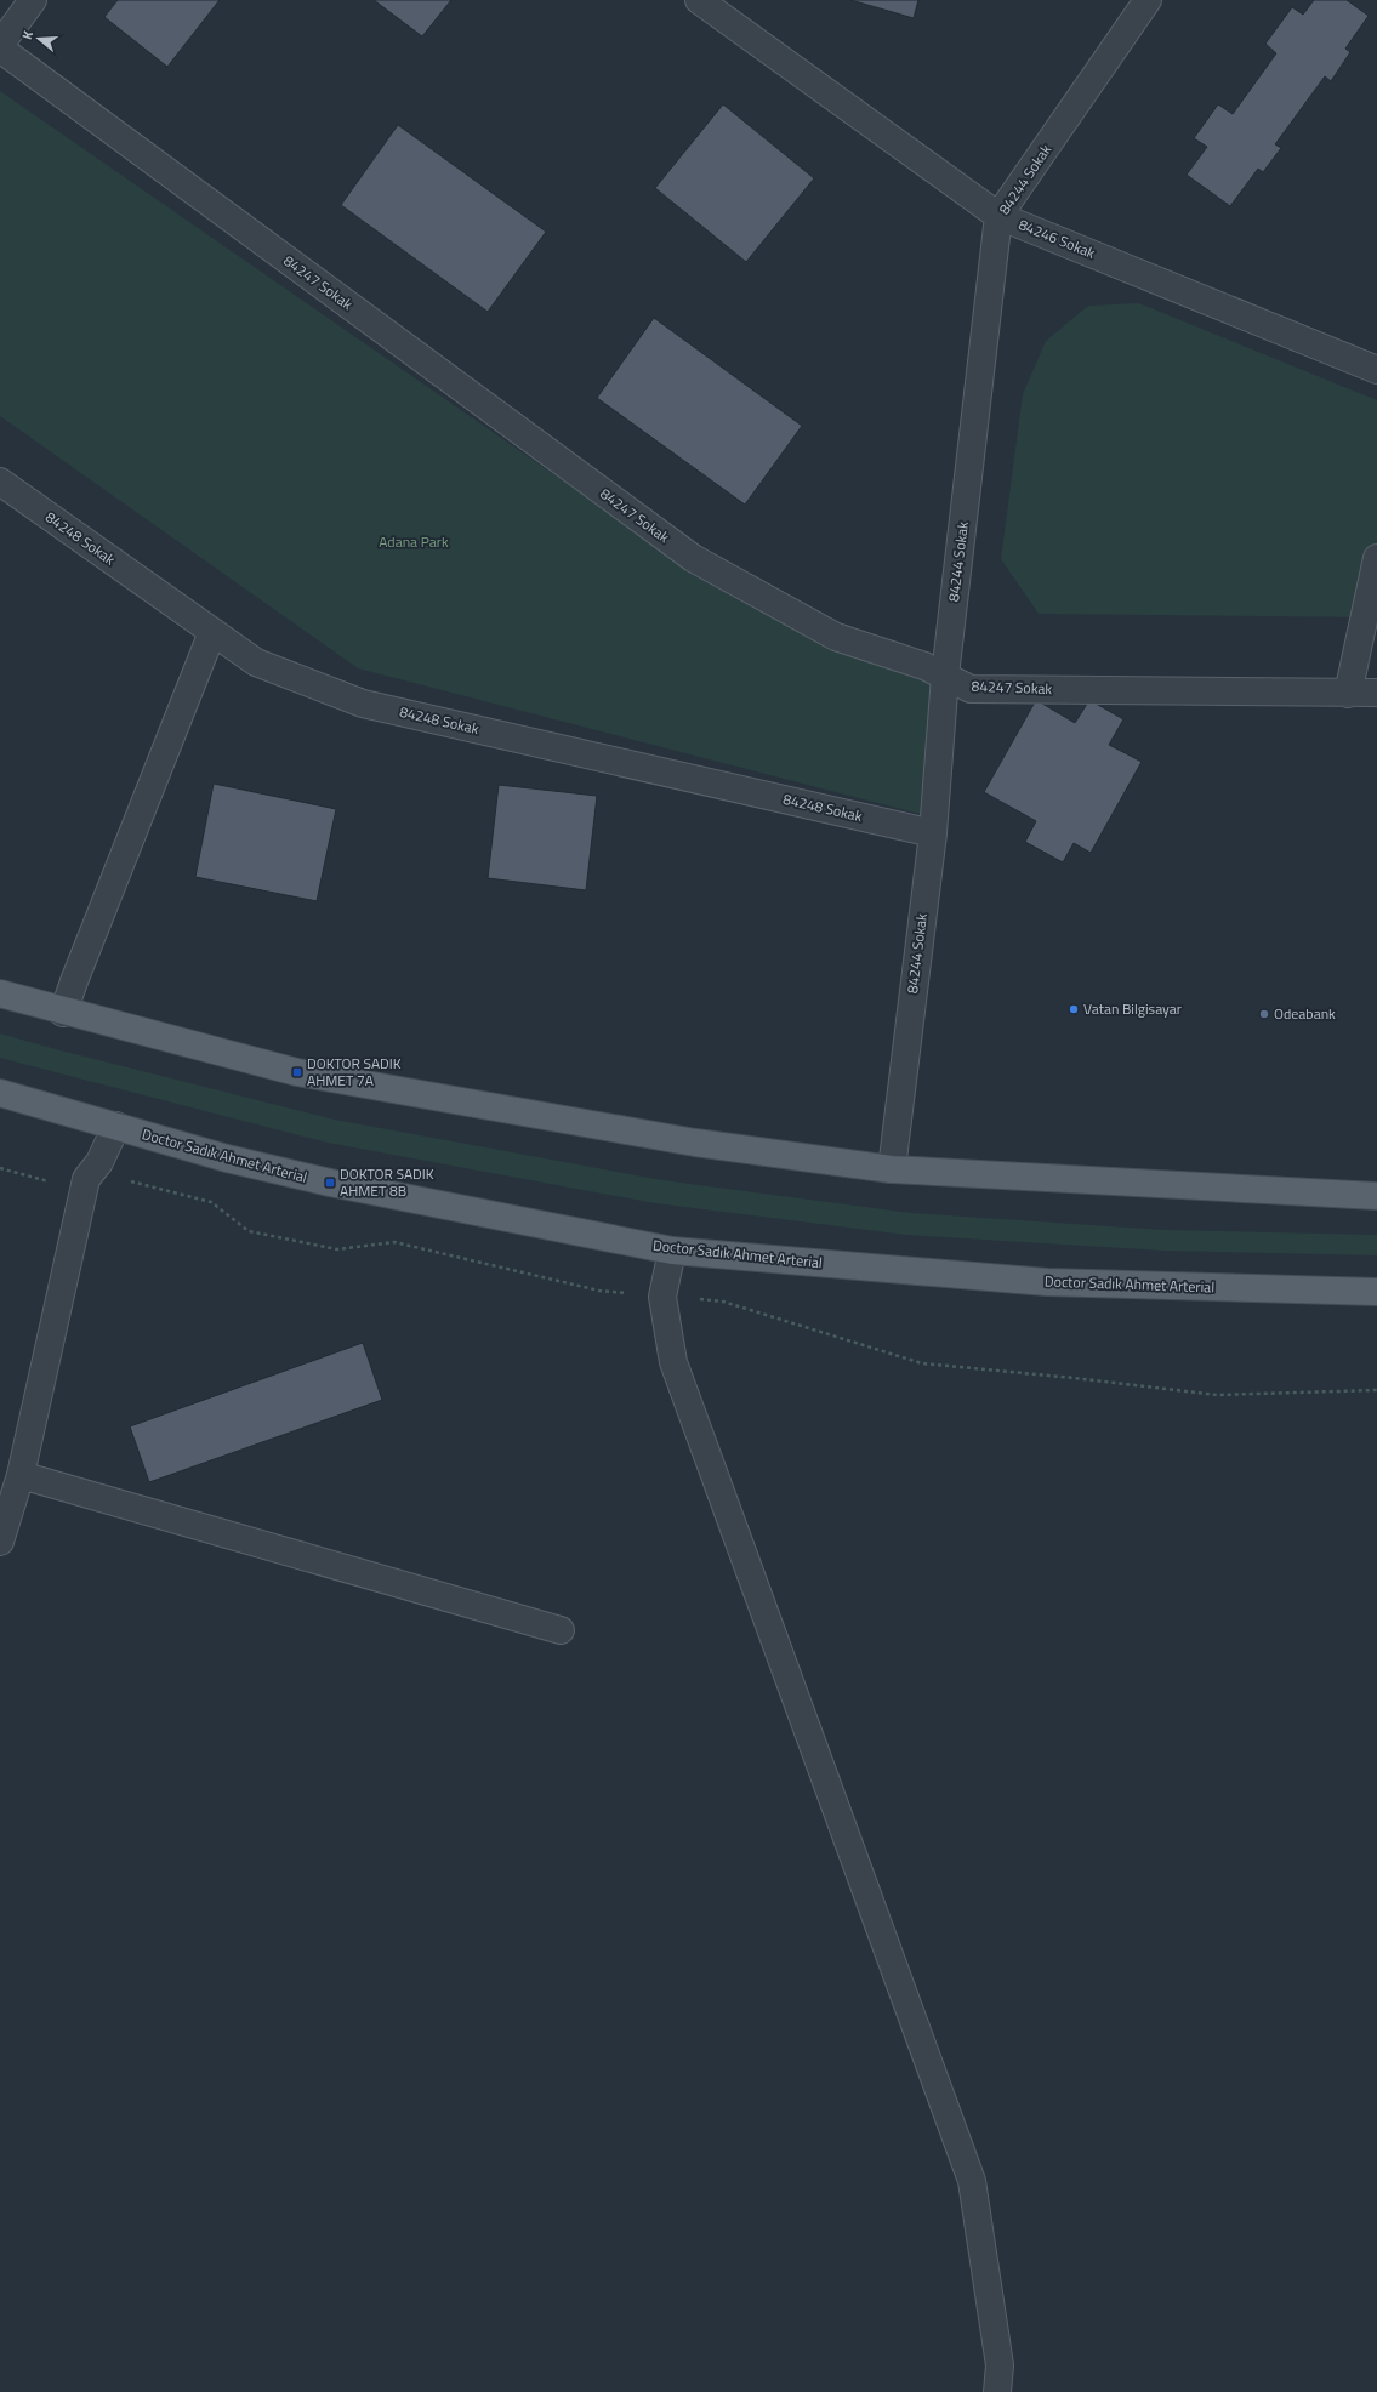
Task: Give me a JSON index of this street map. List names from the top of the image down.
{
  "streets": {
    "main road": ["Doctor Sadık Ahmet Arterial"],
    "street": [
      "84244 Sokak",
      "84246 Sokak",
      "84247 Sokak",
      "84248 Sokak"
    ]
  },
  "crossings": [
    ["84244 Sokak", "84246 Sokak"],
    ["84244 Sokak", "84247 Sokak"],
    ["84244 Sokak", "84248 Sokak"]
  ],
  "parks": ["Adana Park"],
  "places": {
    "other": ["Vatan Bilgisayar", "Odeabank"],
    "transit": ["DOKTOR SADIK AHMET 7A", "DOKTOR SADIK AHMET 8B"]
  },
  "north": "left"
}
